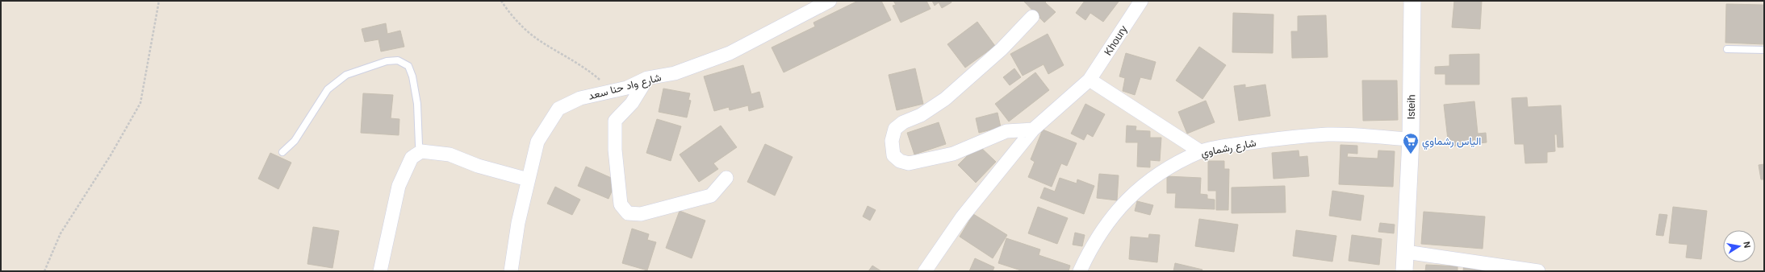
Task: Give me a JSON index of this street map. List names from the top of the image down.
{
  "streets": {
    "street": [
      "Khoury",
      "شارع واد حنا سعد",
      "Isteih",
      "شارع رشماوي"
    ]
  },
  "crossings": [
    ["Isteih", "شارع رشماوي"]
  ],
  "places": {
    "supermarket": ["الياس رشماوي"]
  },
  "north": "right"
}
